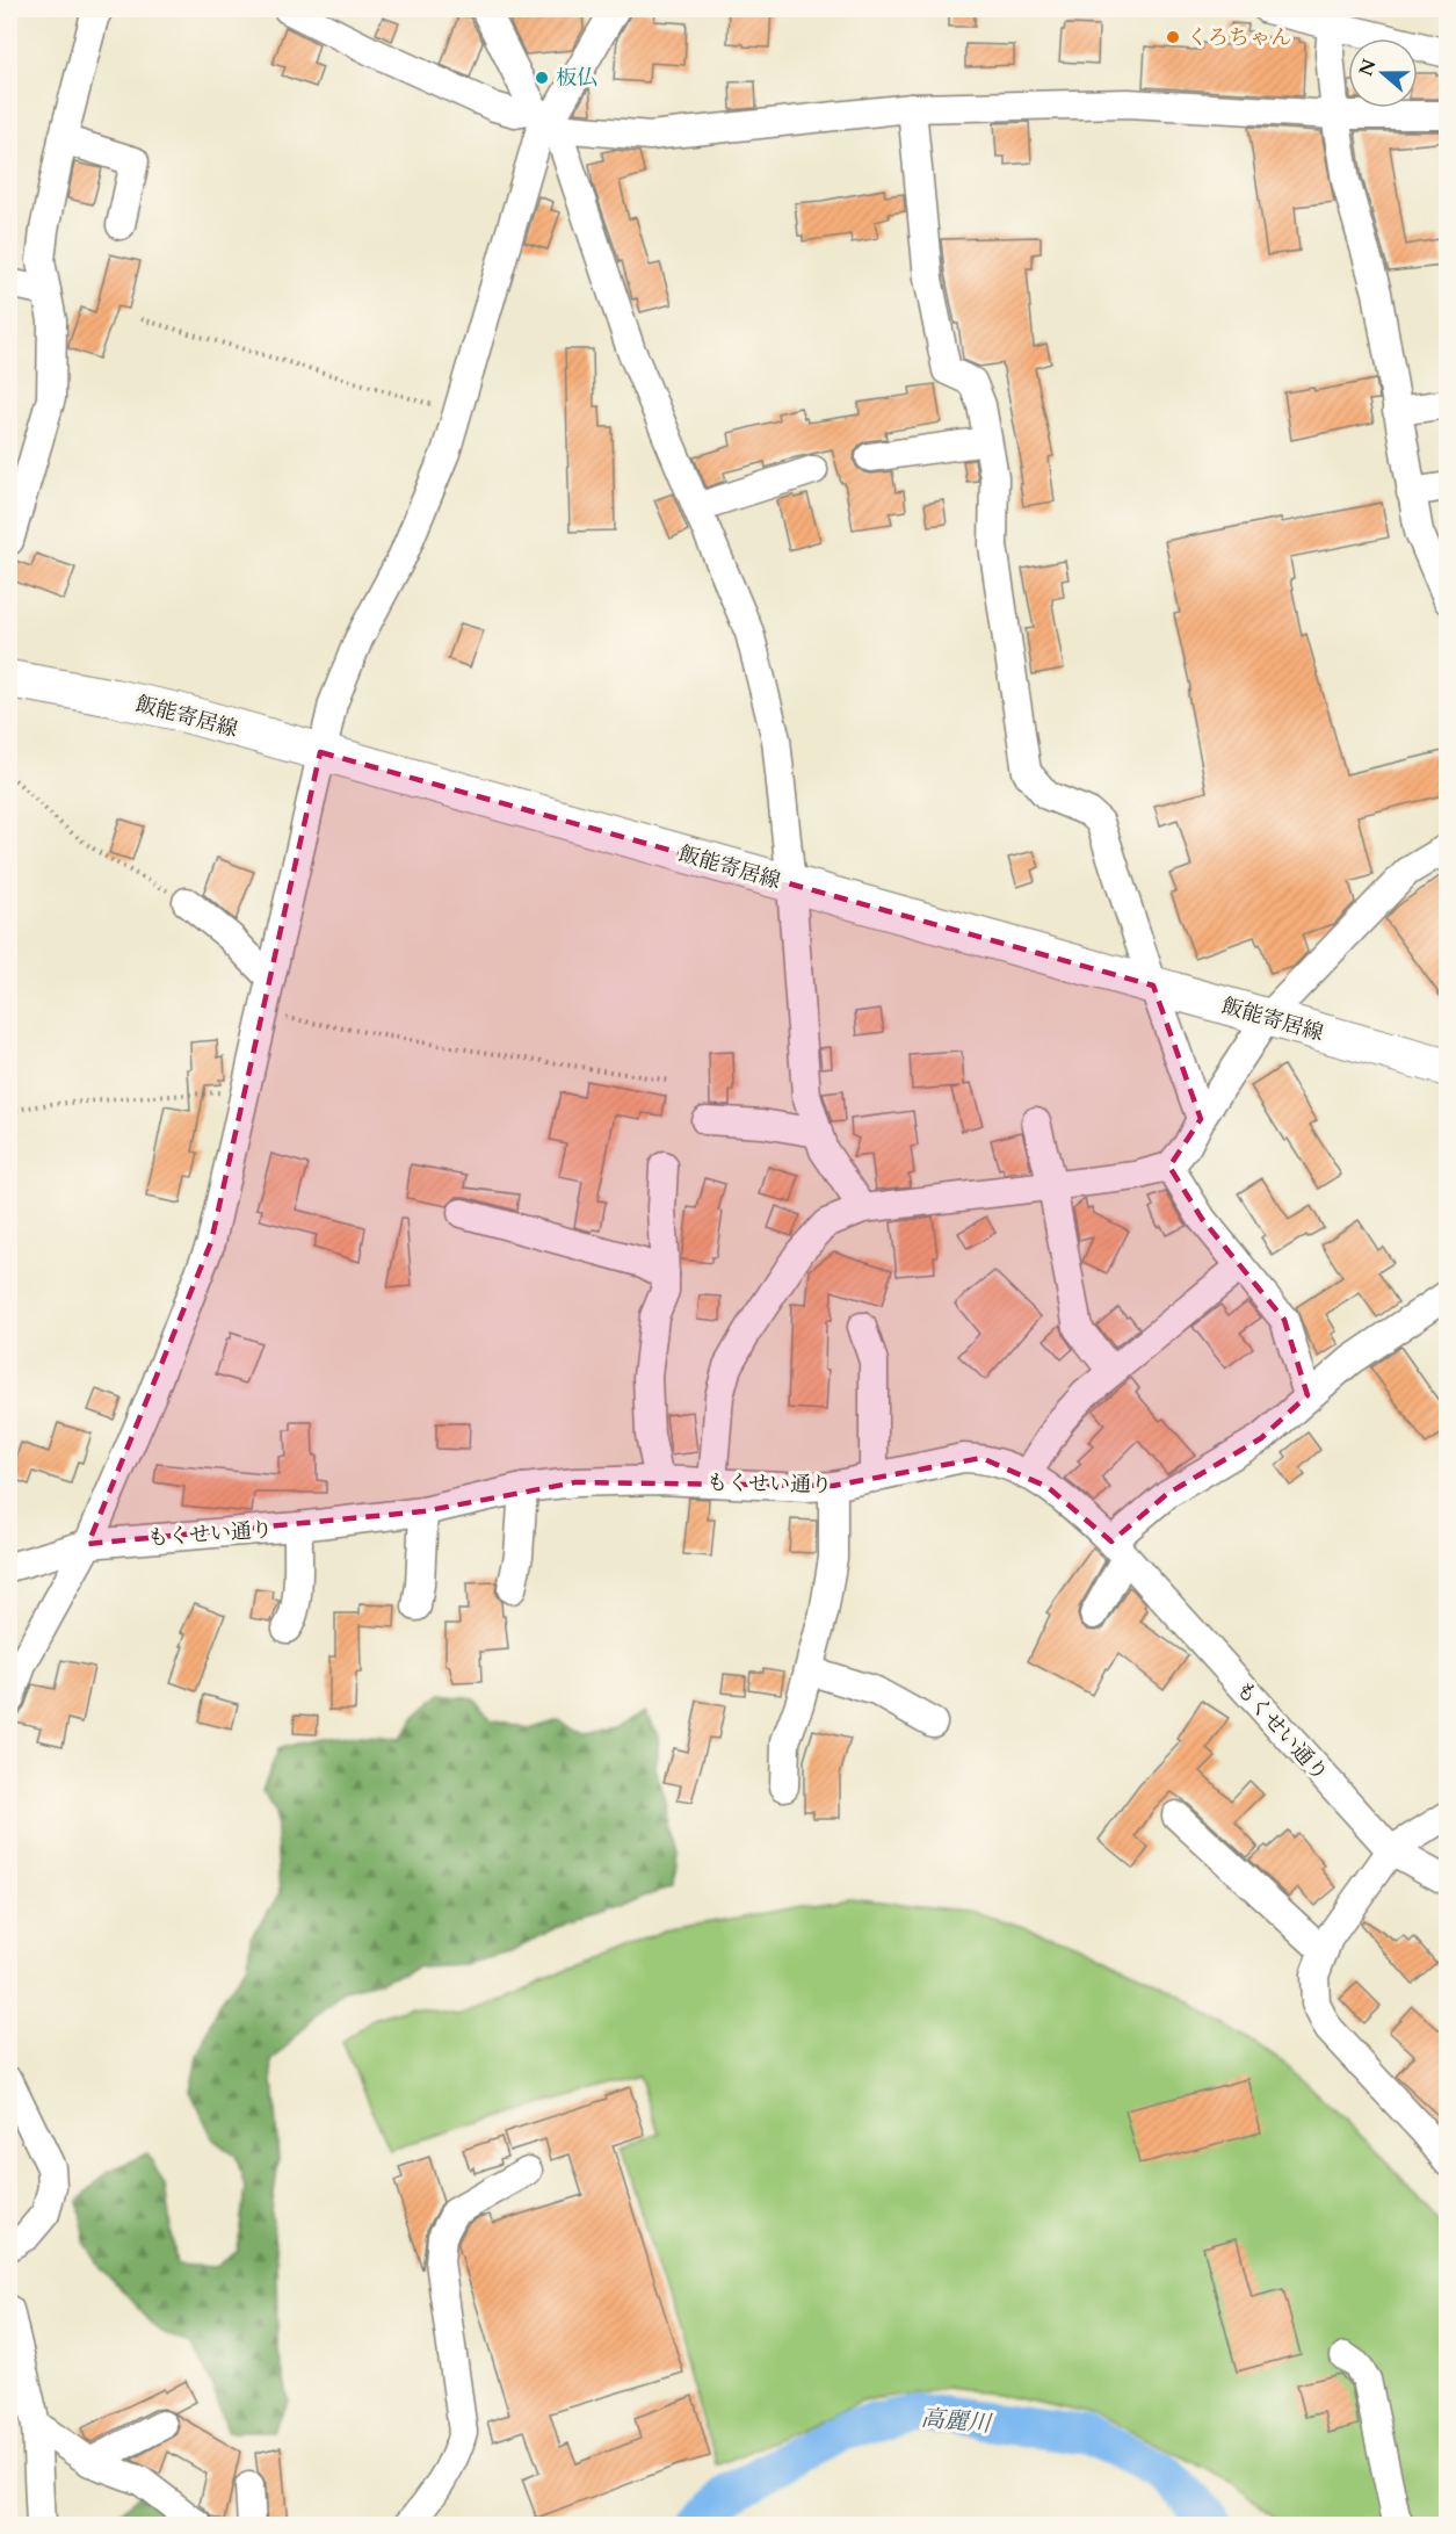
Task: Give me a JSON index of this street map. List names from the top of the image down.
{
  "streets": {
    "main road": ["飯能寄居線"],
    "street": ["もくせい通り"]
  },
  "water": ["高麗川"],
  "places": ["くろちゃん", "板仏"],
  "north": "left"
}
